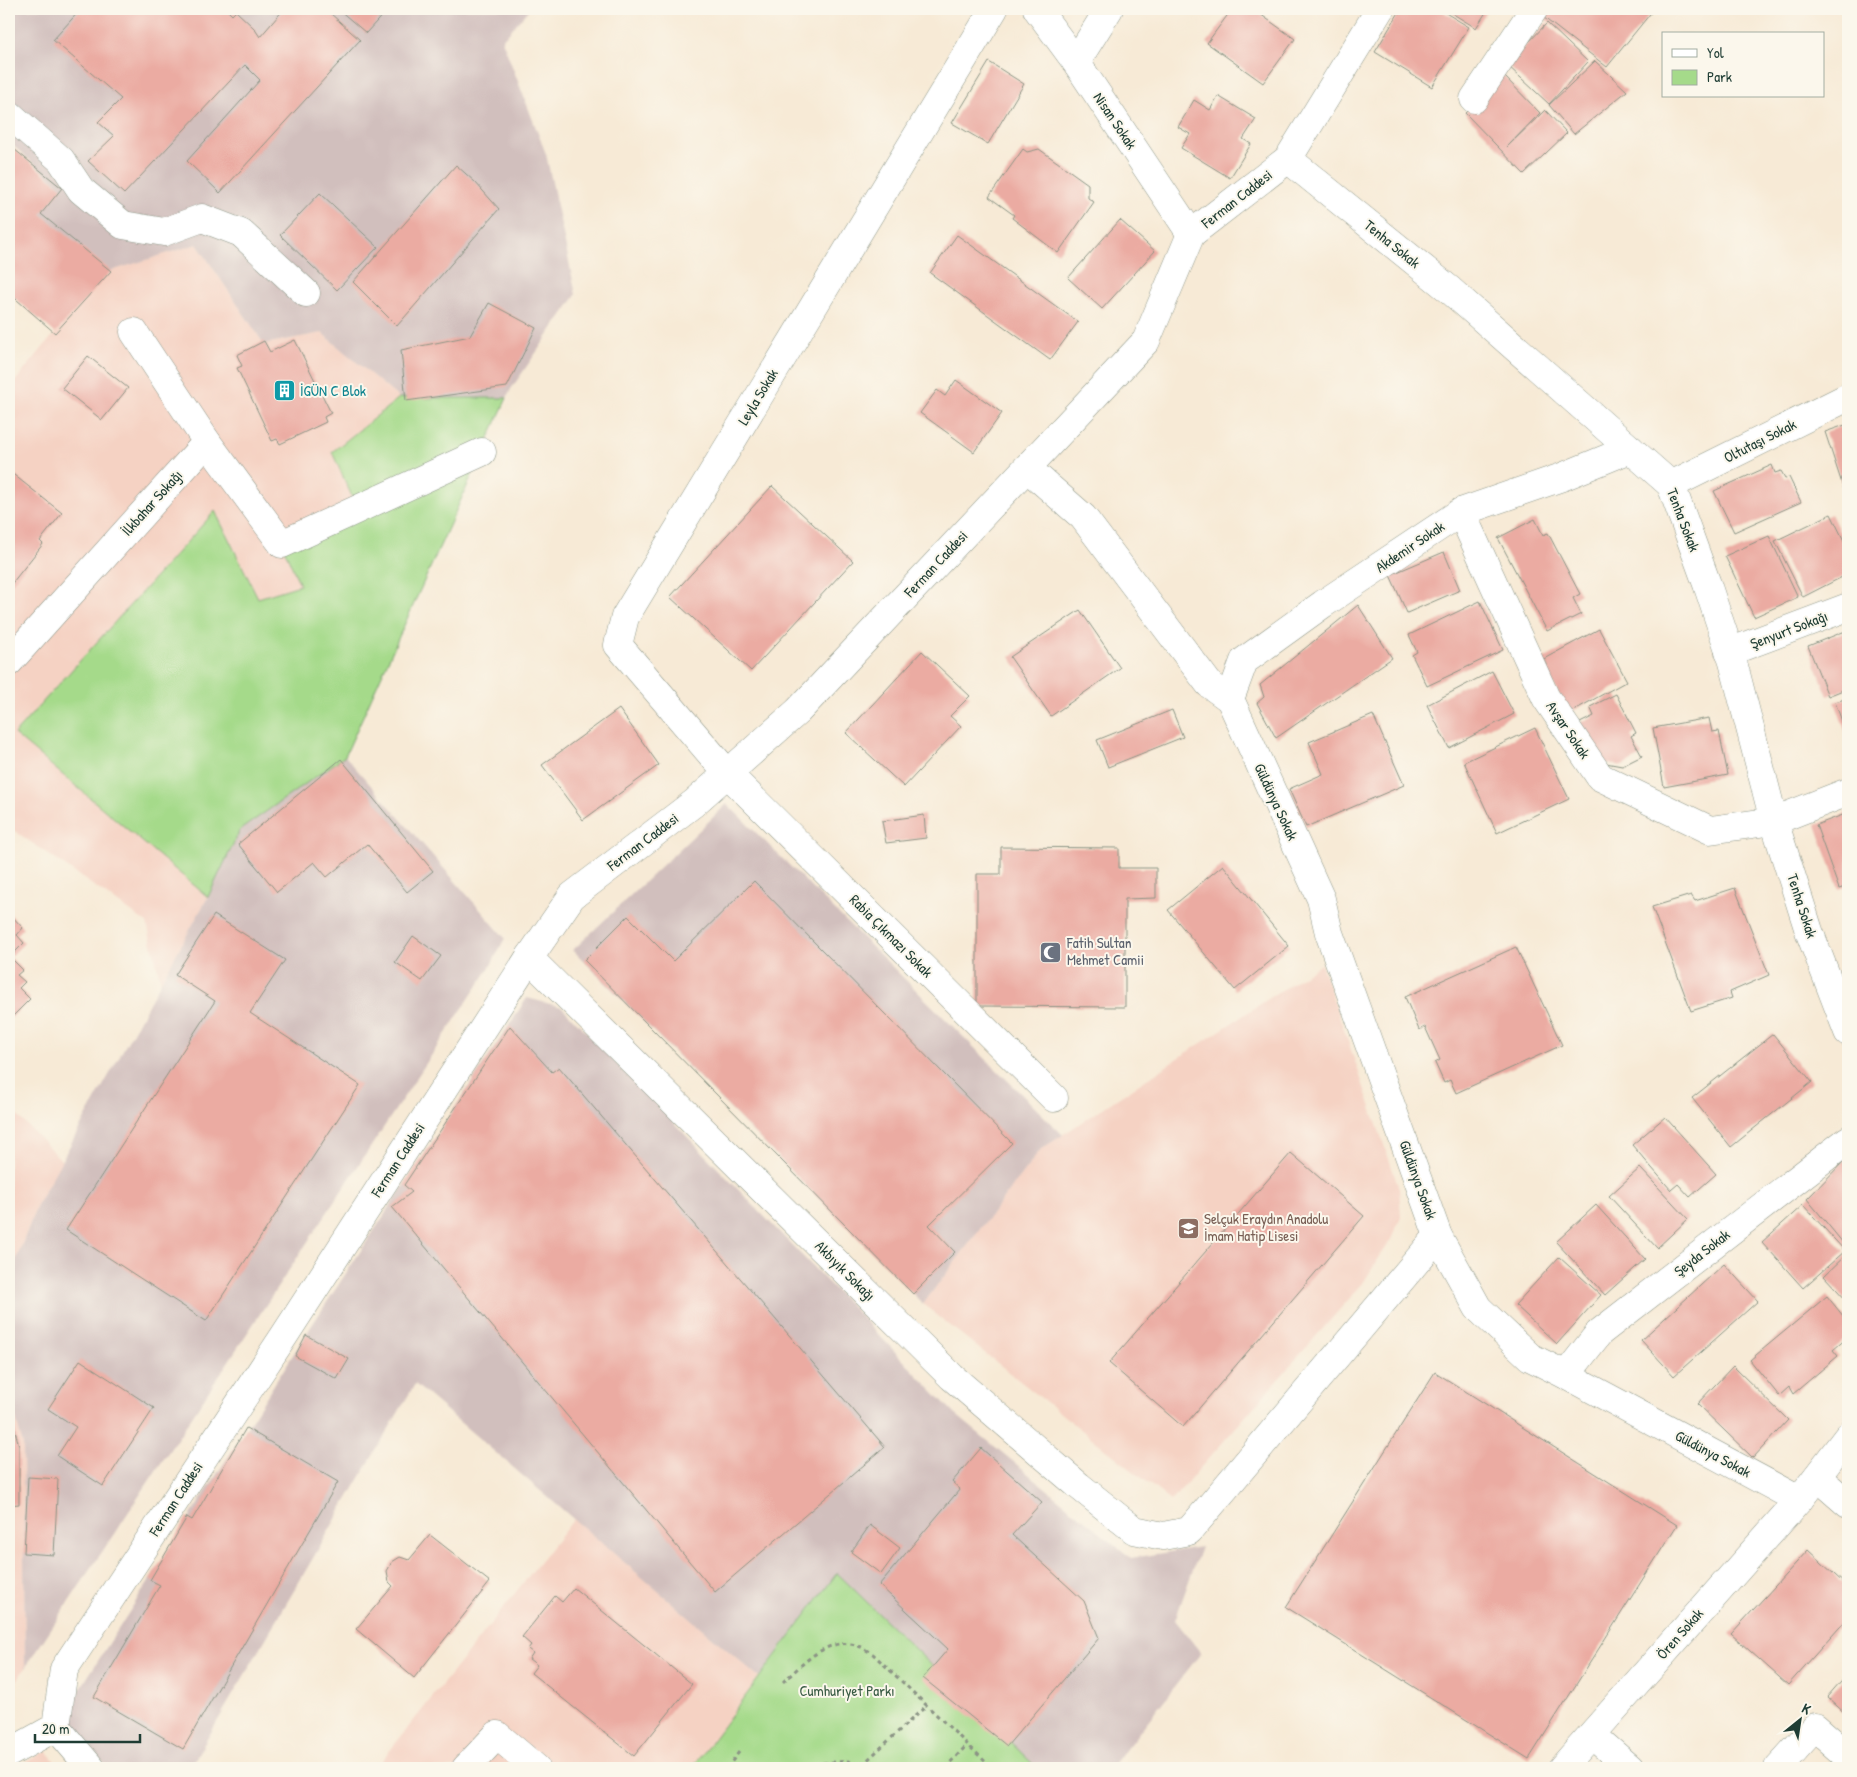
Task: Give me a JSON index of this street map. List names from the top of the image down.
{
  "streets": {
    "street": [
      "Nisan Sokak",
      "Ferman Caddesi",
      "Tenha Sokak",
      "Leyla Sokak",
      "Oltutaşı Sokak",
      "İlkbahar Sokağı",
      "Akdemir Sokak",
      "Şenyurt Sokağı",
      "Avşar Sokak",
      "Güldünya Sokak",
      "Rabia Çıkmazı Sokak",
      "Şeyda Sokak",
      "Akbıyık Sokağı",
      "Ören Sokak"
    ]
  },
  "crossings": [
    ["Nisan Sokak", "Ferman Caddesi"],
    ["Ferman Caddesi", "Tenha Sokak"],
    ["Ferman Caddesi", "Leyla Sokak"],
    ["Ferman Caddesi", "Rabia Çıkmazı Sokak"],
    ["Ferman Caddesi", "Akbıyık Sokağı"],
    ["Tenha Sokak", "Oltutaşı Sokak"],
    ["Tenha Sokak", "Akdemir Sokak"],
    ["Tenha Sokak", "Şenyurt Sokağı"],
    ["Tenha Sokak", "Avşar Sokak"],
    ["Leyla Sokak", "Rabia Çıkmazı Sokak"],
    ["Akdemir Sokak", "Avşar Sokak"],
    ["Akdemir Sokak", "Güldünya Sokak"],
    ["Güldünya Sokak", "Şeyda Sokak"],
    ["Güldünya Sokak", "Akbıyık Sokağı"],
    ["Güldünya Sokak", "Ören Sokak"]
  ],
  "parks": ["Cumhuriyet Parkı"],
  "places": {
    "building": ["İGÜN C Blok"],
    "mosque": ["Fatih Sultan Mehmet Camii"],
    "school or university": ["Selçuk Eraydın Anadolu İmam Hatip Lisesi"]
  },
  "legend": ["Yol", "Park"],
  "scale_bar": "20 m",
  "north": "top right"
}
